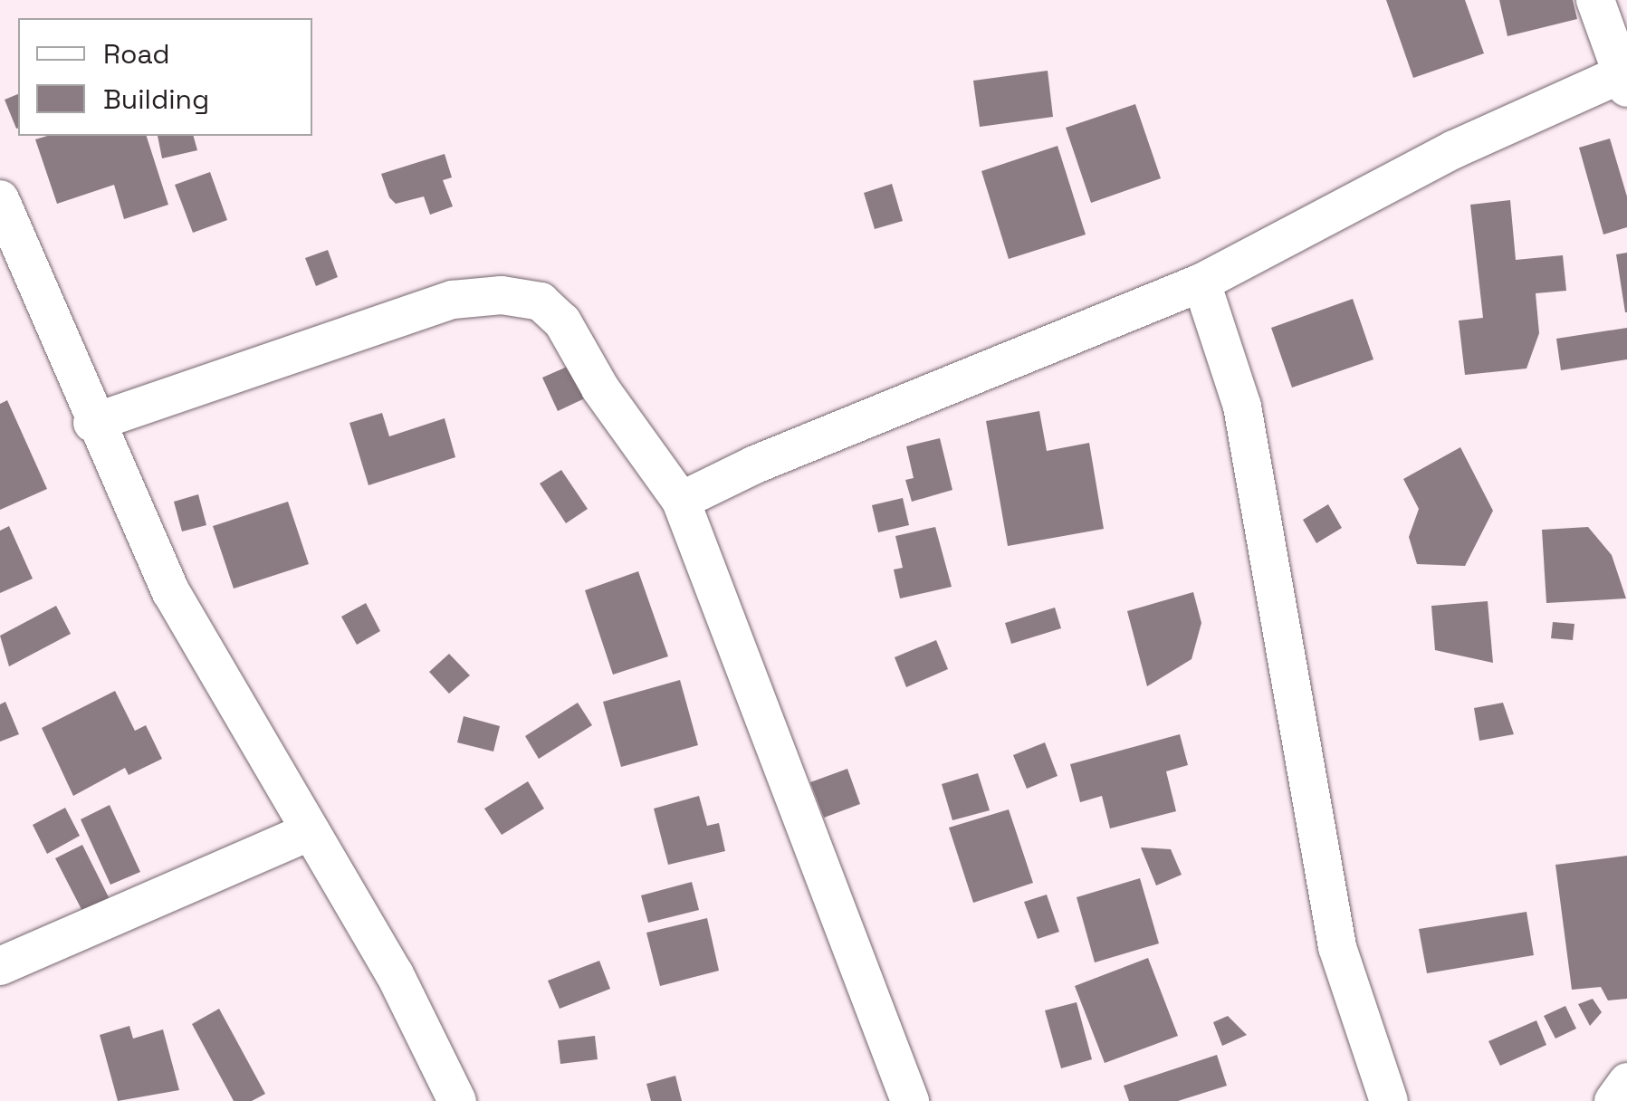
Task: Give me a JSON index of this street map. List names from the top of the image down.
{
  "legend": ["Road", "Building"]
}
